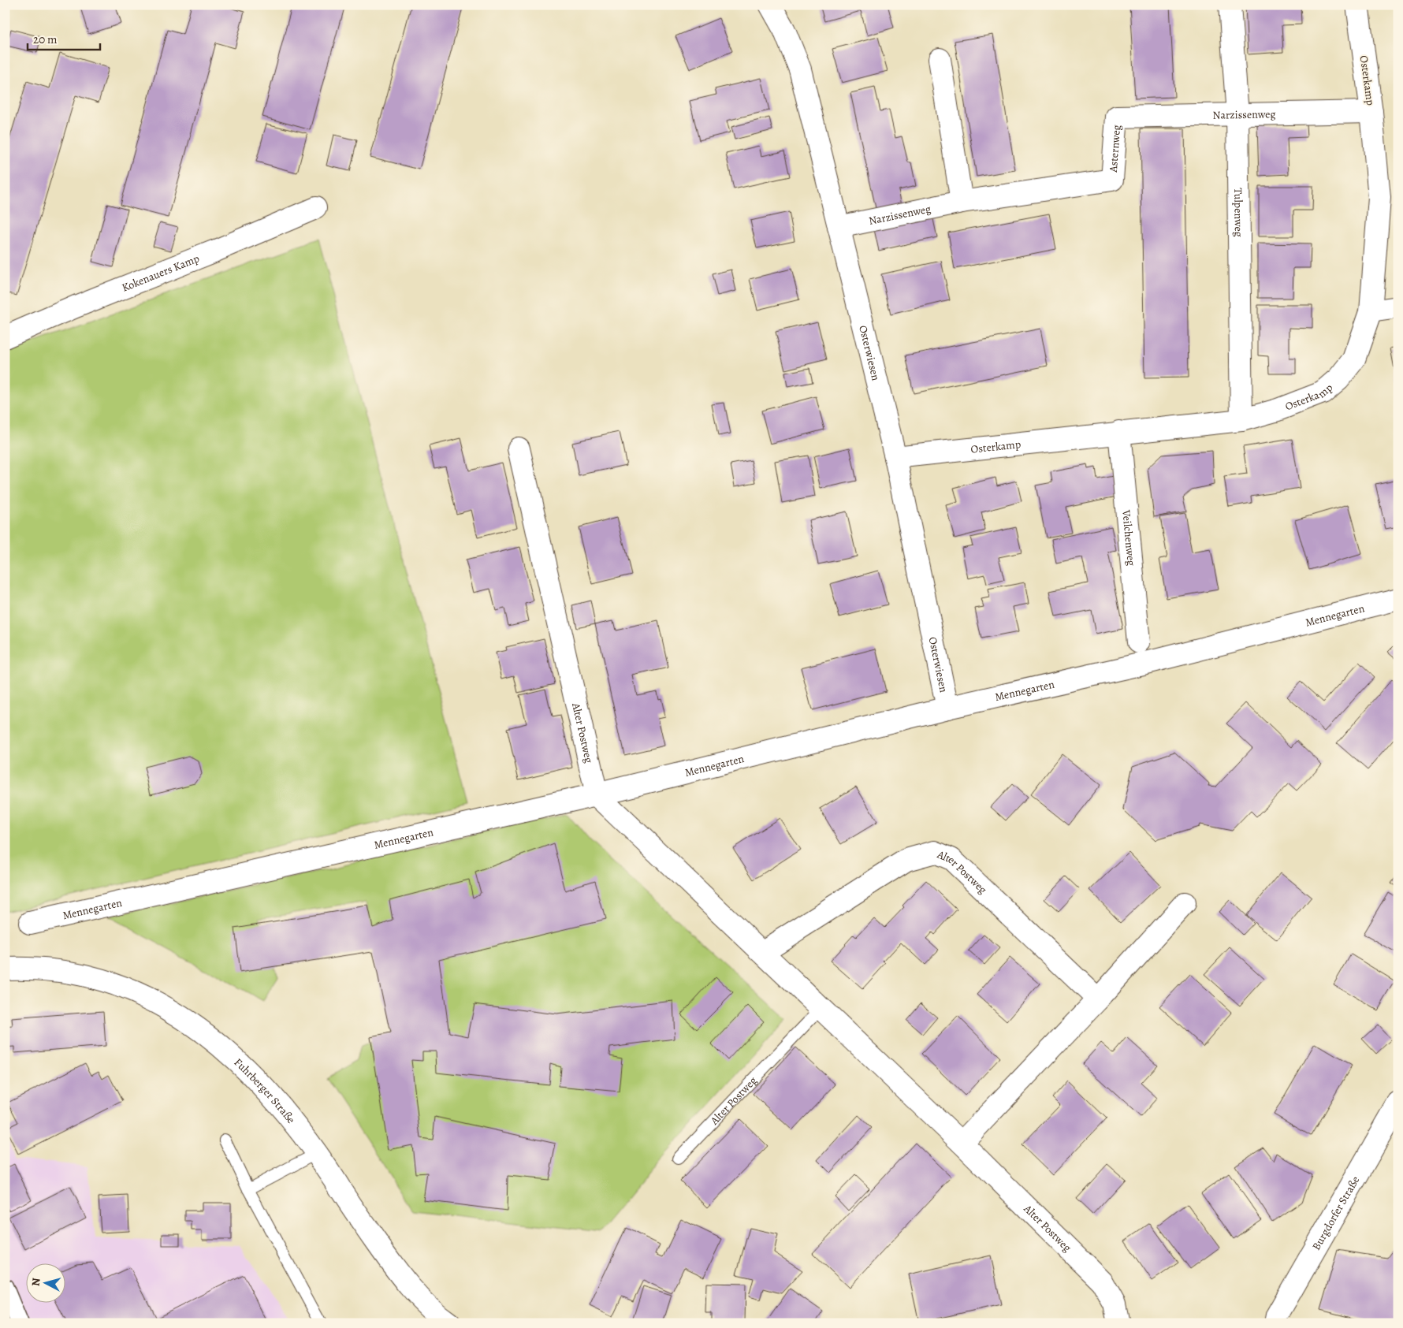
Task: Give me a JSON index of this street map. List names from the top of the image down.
{
  "streets": {
    "street": [
      "Osterkamp",
      "Narzissenweg",
      "Asternweg",
      "Tulpenweg",
      "Kokenauers Kamp",
      "Osterwiesen",
      "Veilchenweg",
      "Mennegarten",
      "Alter Postweg",
      "Fuhrberger Straße",
      "Burgdorfer Straße"
    ]
  },
  "crossings": [
    ["Osterkamp", "Narzissenweg"],
    ["Osterkamp", "Tulpenweg"],
    ["Osterkamp", "Osterwiesen"],
    ["Osterkamp", "Veilchenweg"],
    ["Narzissenweg", "Asternweg"],
    ["Narzissenweg", "Tulpenweg"],
    ["Narzissenweg", "Osterwiesen"],
    ["Osterwiesen", "Mennegarten"],
    ["Mennegarten", "Alter Postweg"]
  ],
  "scale_bar": "20 m",
  "north": "left"
}
